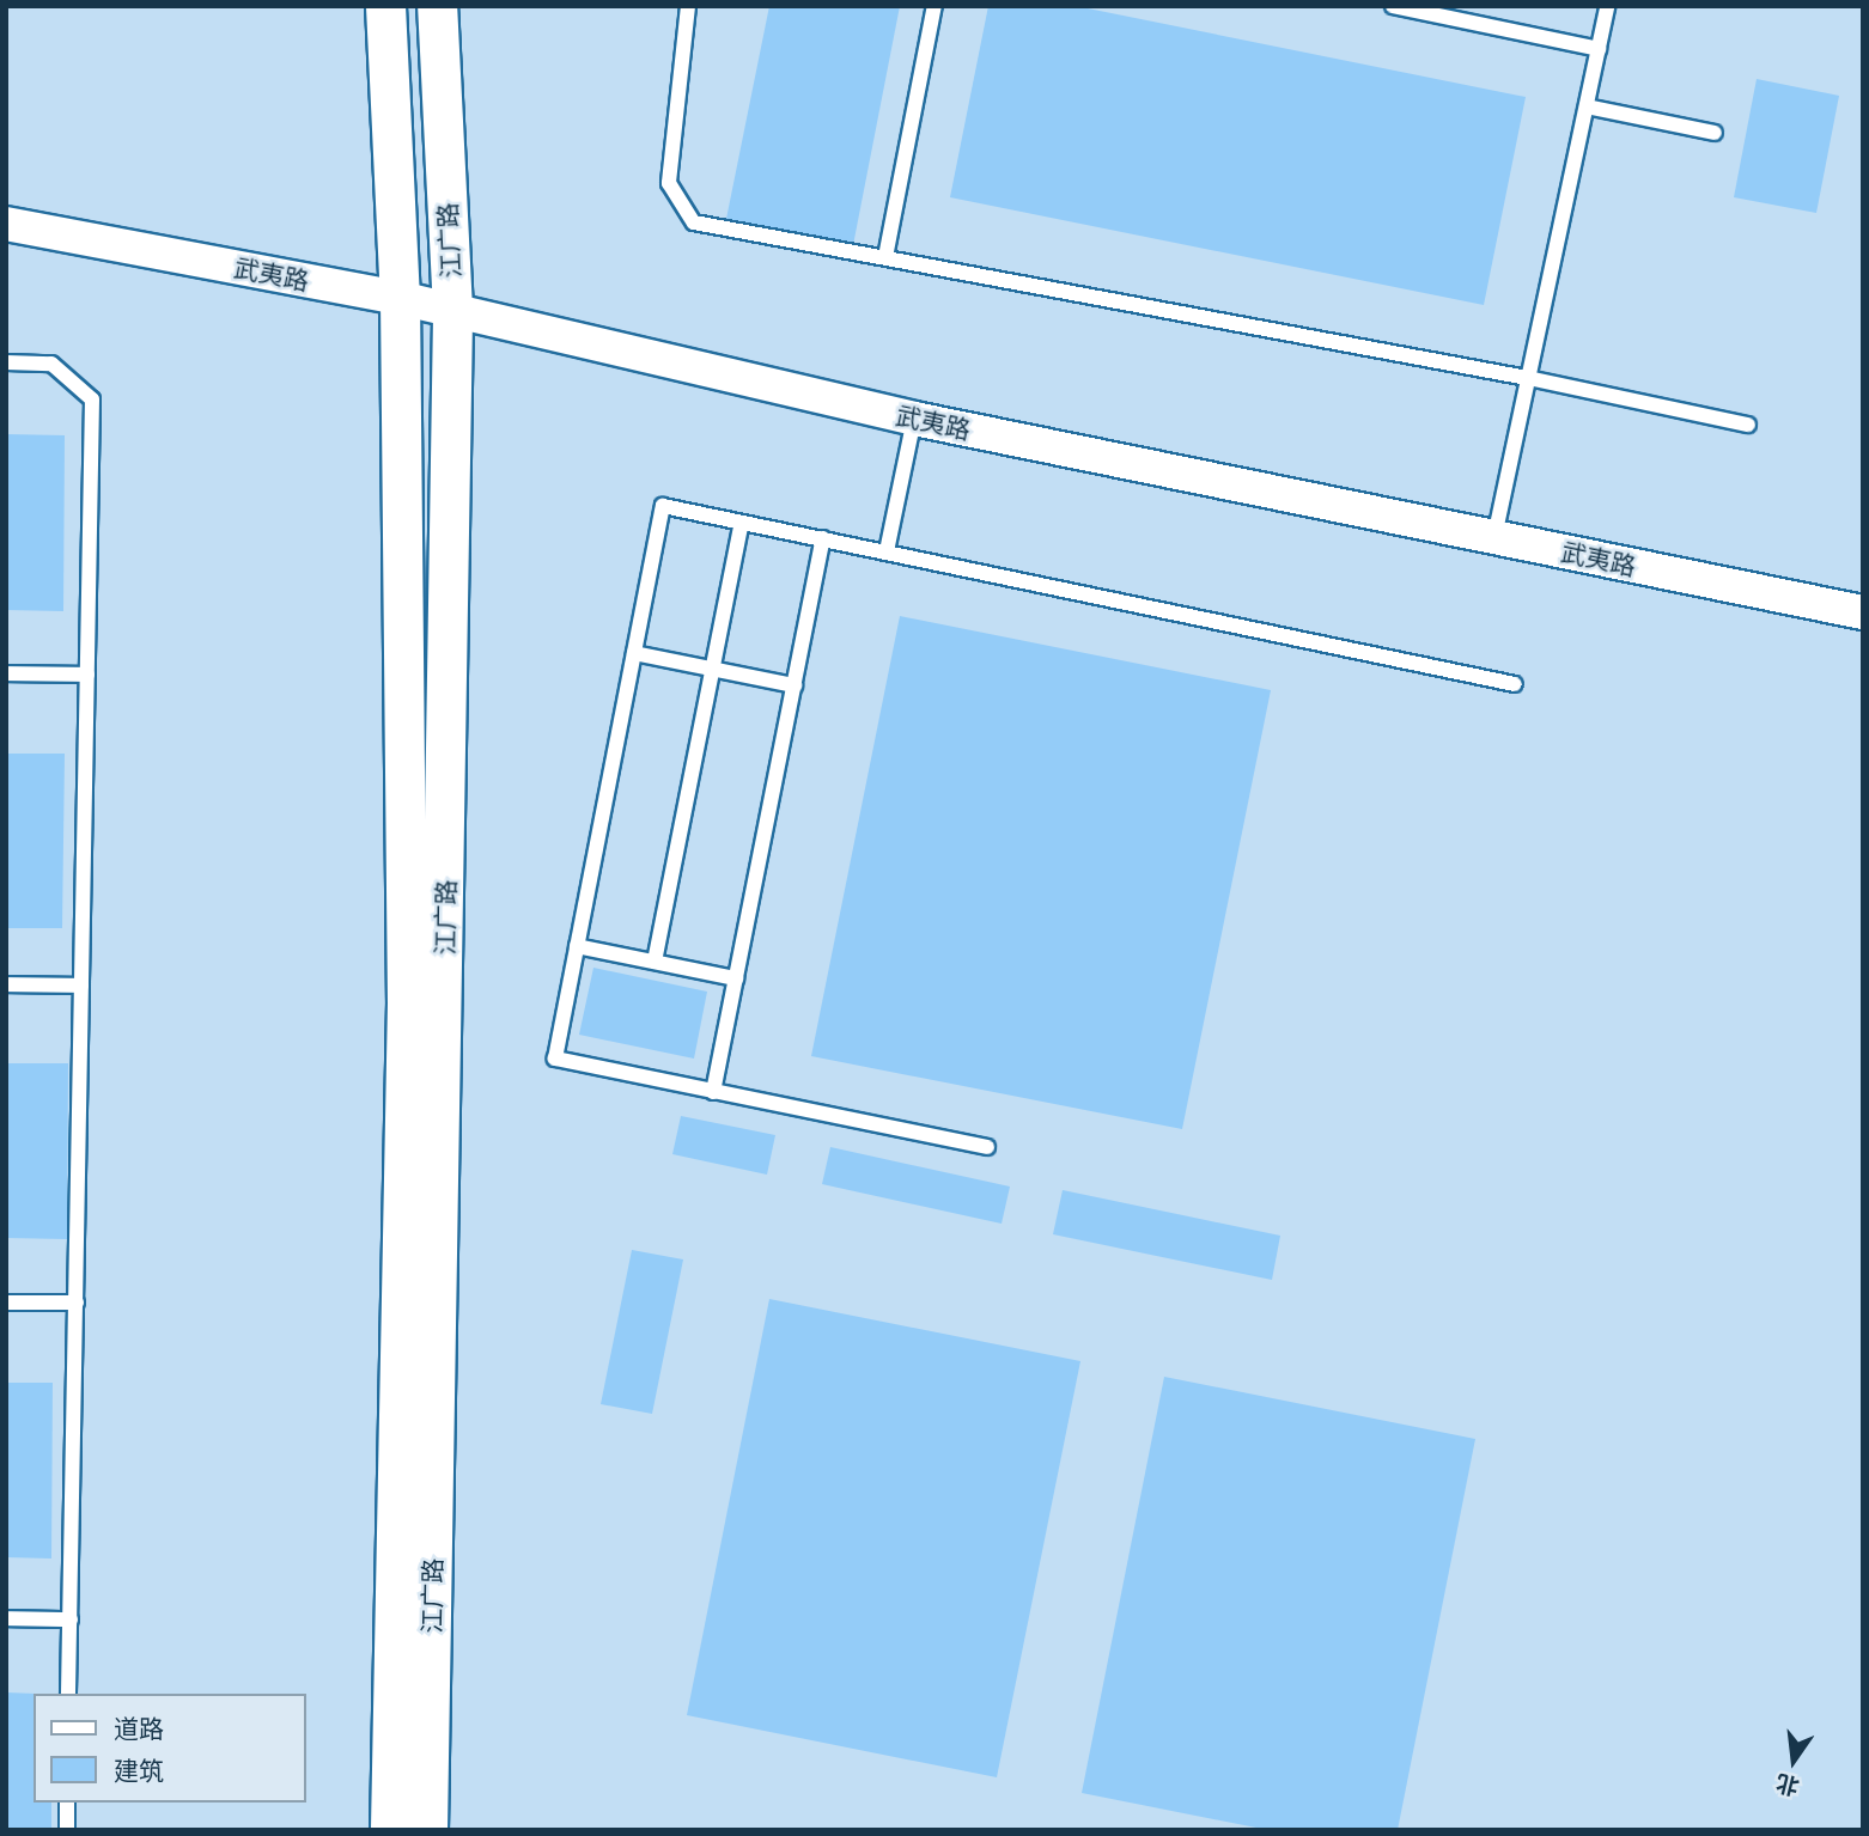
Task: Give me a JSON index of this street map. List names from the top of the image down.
{
  "streets": {
    "main road": ["江广路"],
    "street": ["武夷路"]
  },
  "crossings": [
    ["江广路", "武夷路"]
  ],
  "legend": ["道路", "建筑"],
  "north": "bottom"
}
